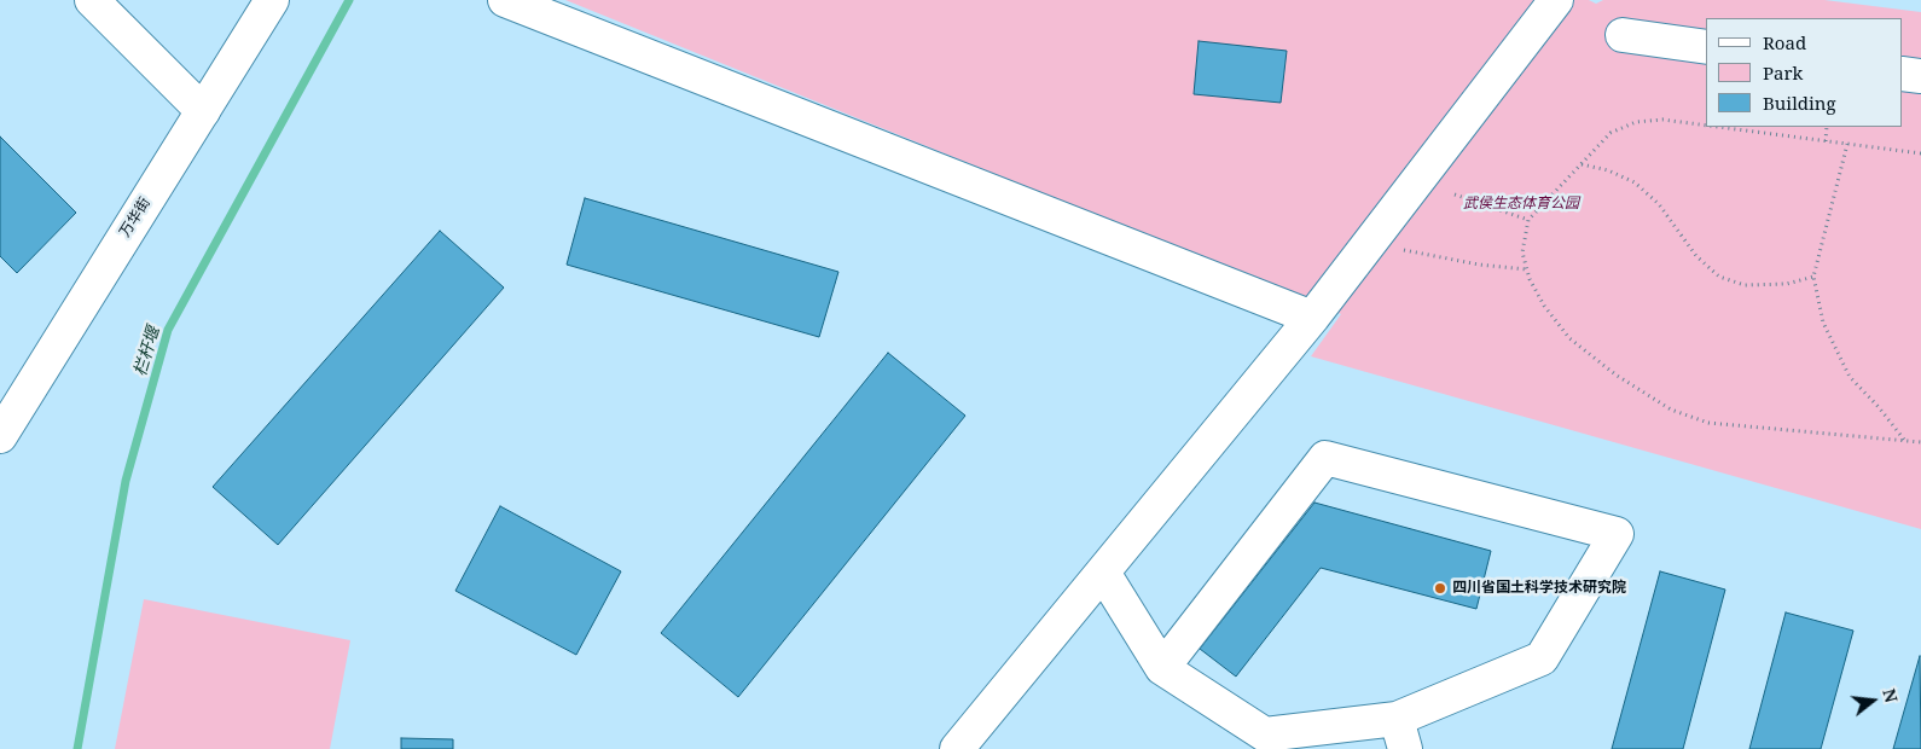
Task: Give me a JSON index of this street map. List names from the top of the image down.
{
  "streets": {
    "street": ["万华街"]
  },
  "water": ["栏杆堰"],
  "parks": ["武侯生态体育公园"],
  "places": ["四川省国土科学技术研究院"],
  "legend": ["Road", "Park", "Building"],
  "north": "right"
}
